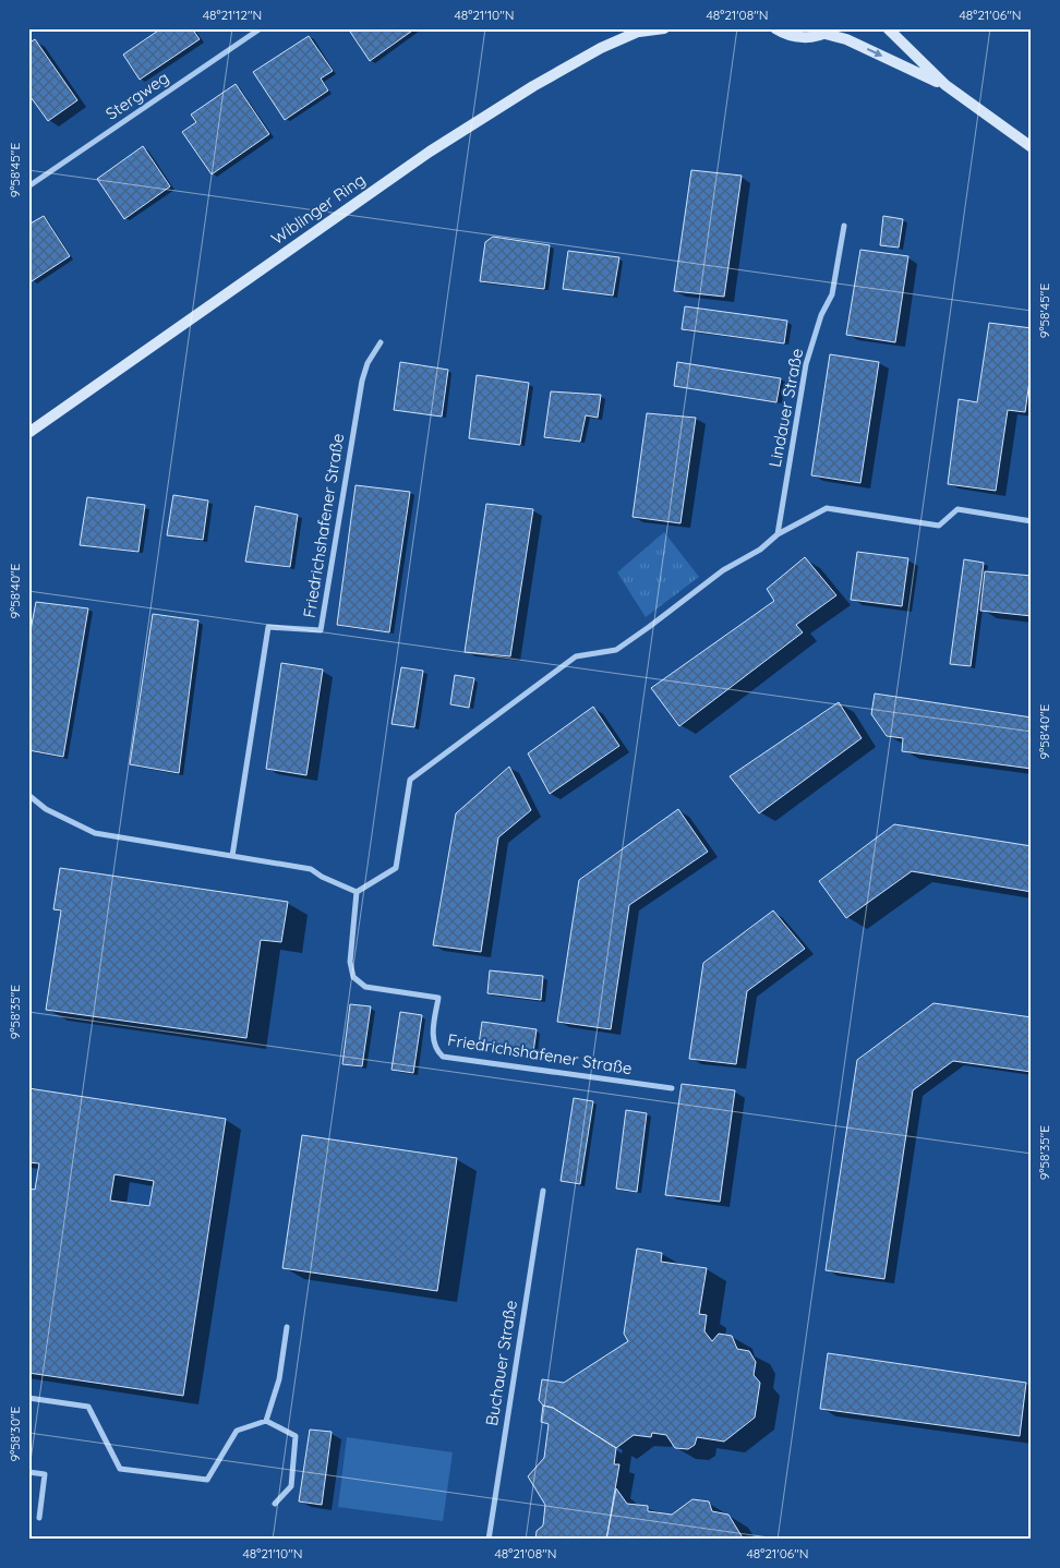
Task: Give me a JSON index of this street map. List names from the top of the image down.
{
  "streets": {
    "main road": ["Wiblinger Ring"],
    "street": [
      "Stergweg",
      "Lindauer Straße",
      "Friedrichshafener Straße",
      "Buchauer Straße"
    ]
  },
  "coordinates": [
    "48°21'12\"N",
    "48°21'10\"N",
    "48°21'08\"N",
    "48°21'06\"N",
    "9°58'45\"E",
    "9°58'40\"E",
    "9°58'35\"E",
    "9°58'30\"E"
  ]
}
